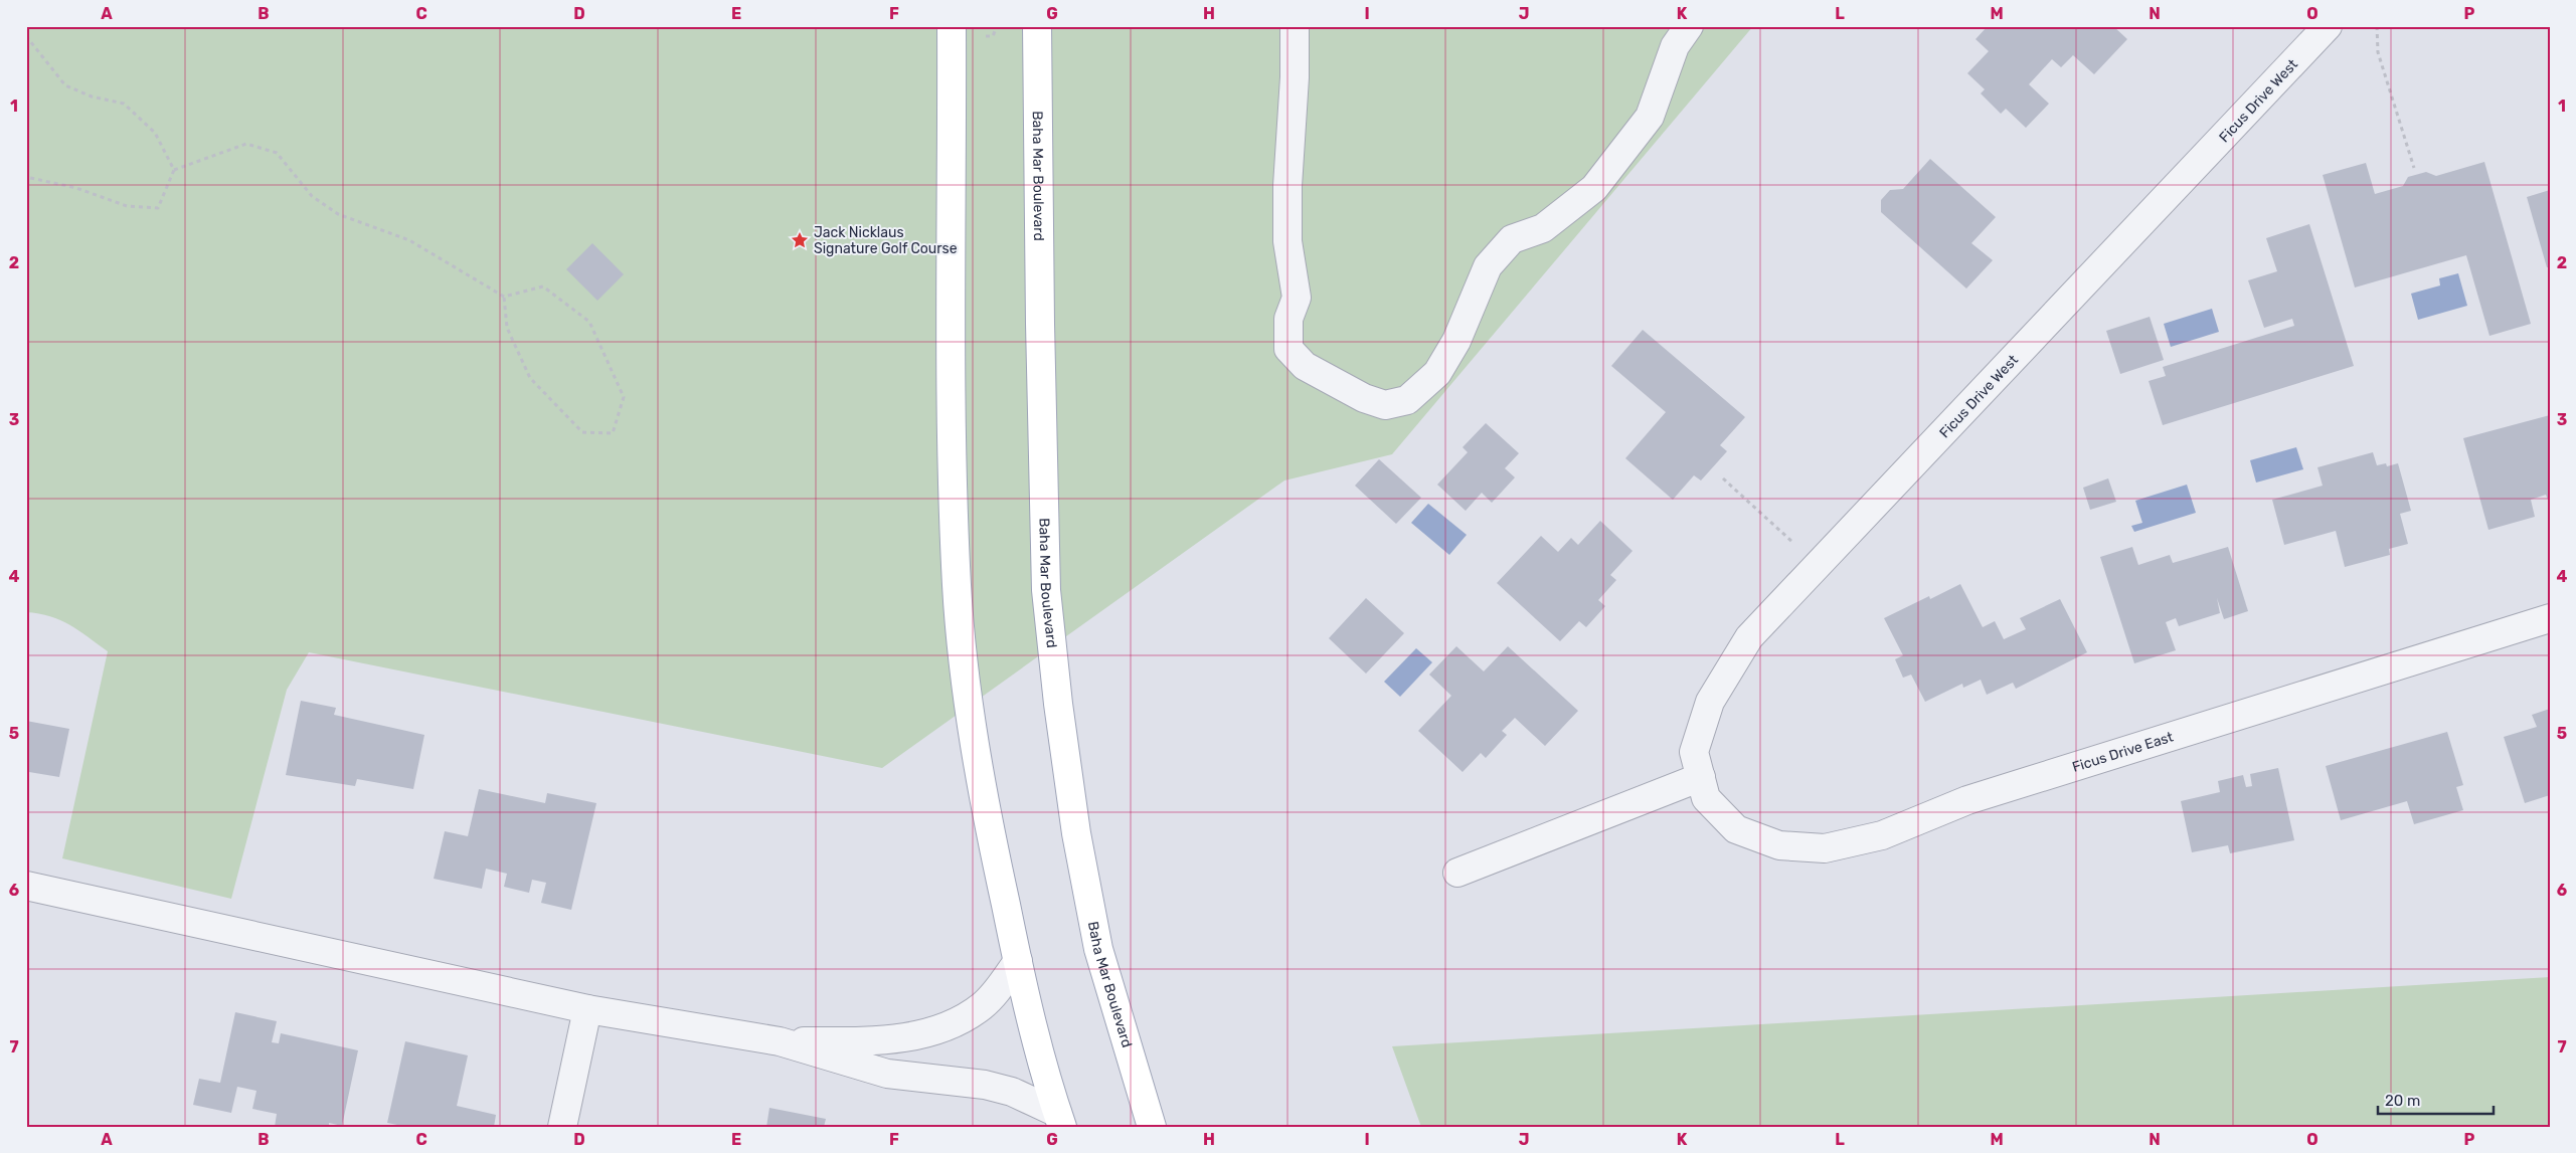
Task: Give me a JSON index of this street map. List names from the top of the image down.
{
  "streets": {
    "main road": ["Baha Mar Boulevard"],
    "street": ["Ficus Drive West", "Ficus Drive East"]
  },
  "crossings": [
    ["Ficus Drive West", "Ficus Drive East"]
  ],
  "places": {
    "place": ["Jack Nicklaus Signature Golf Course"]
  },
  "scale_bar": "20 m",
  "grid": {
    "columns": [
      "A",
      "B",
      "C",
      "D",
      "E",
      "F",
      "G",
      "H",
      "I",
      "J",
      "K",
      "L",
      "M",
      "N",
      "O",
      "P"
    ],
    "rows": [
      "1",
      "2",
      "3",
      "4",
      "5",
      "6",
      "7"
    ]
  }
}
